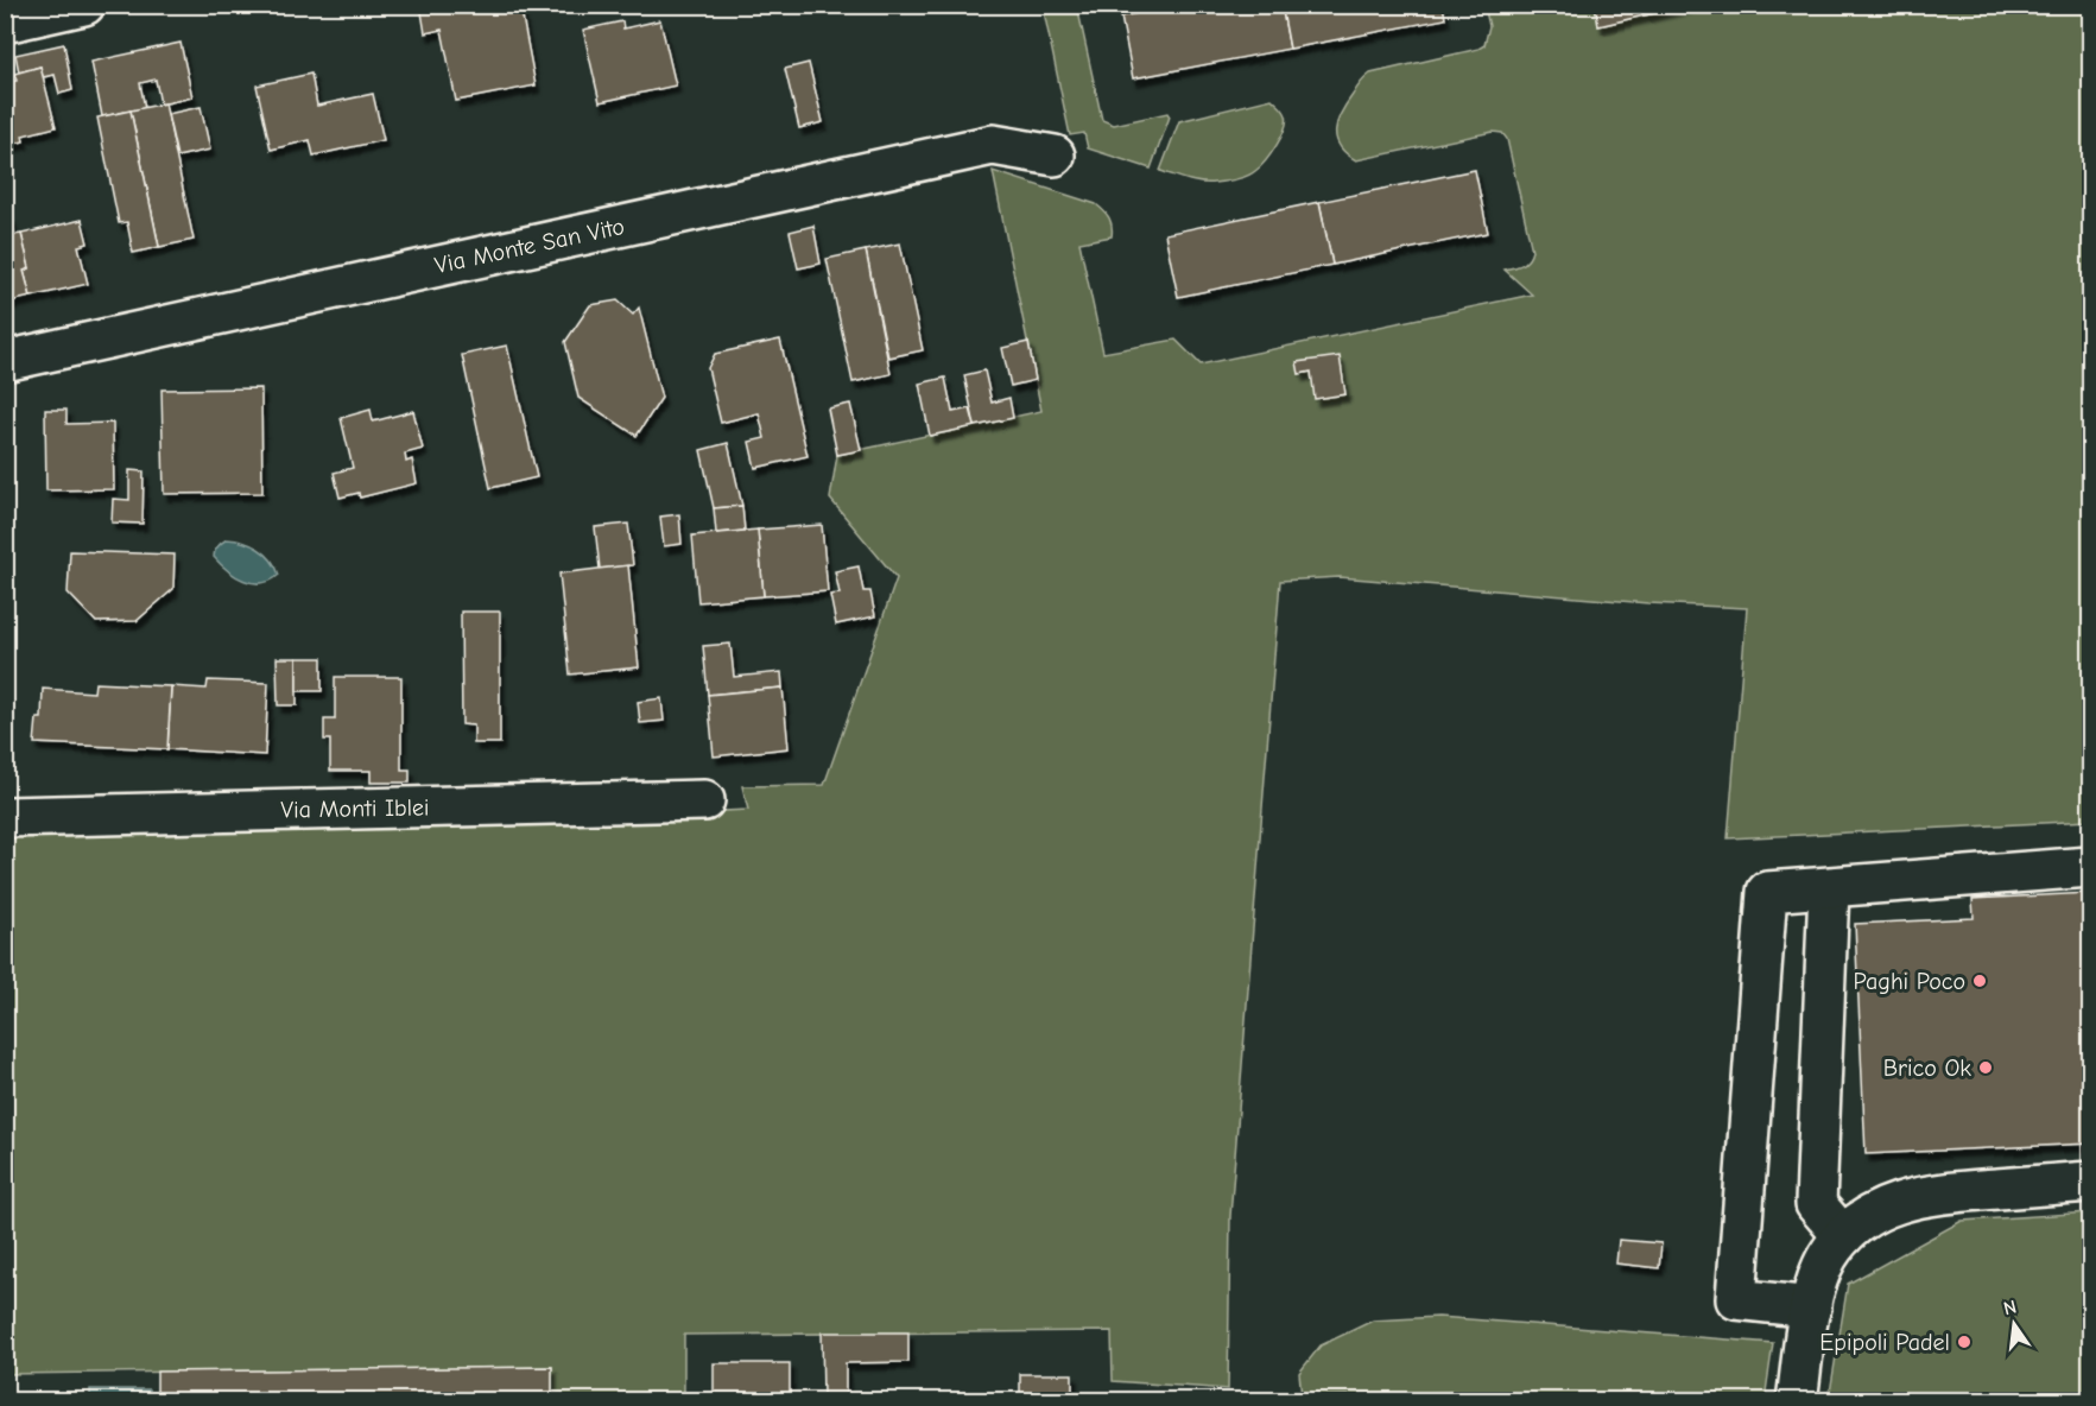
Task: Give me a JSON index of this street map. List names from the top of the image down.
{
  "streets": {
    "street": ["Via Monte San Vito", "Via Monti Iblei"]
  },
  "places": ["Paghi Poco", "Brico Ok", "Epipoli Padel"],
  "north": "top"
}
